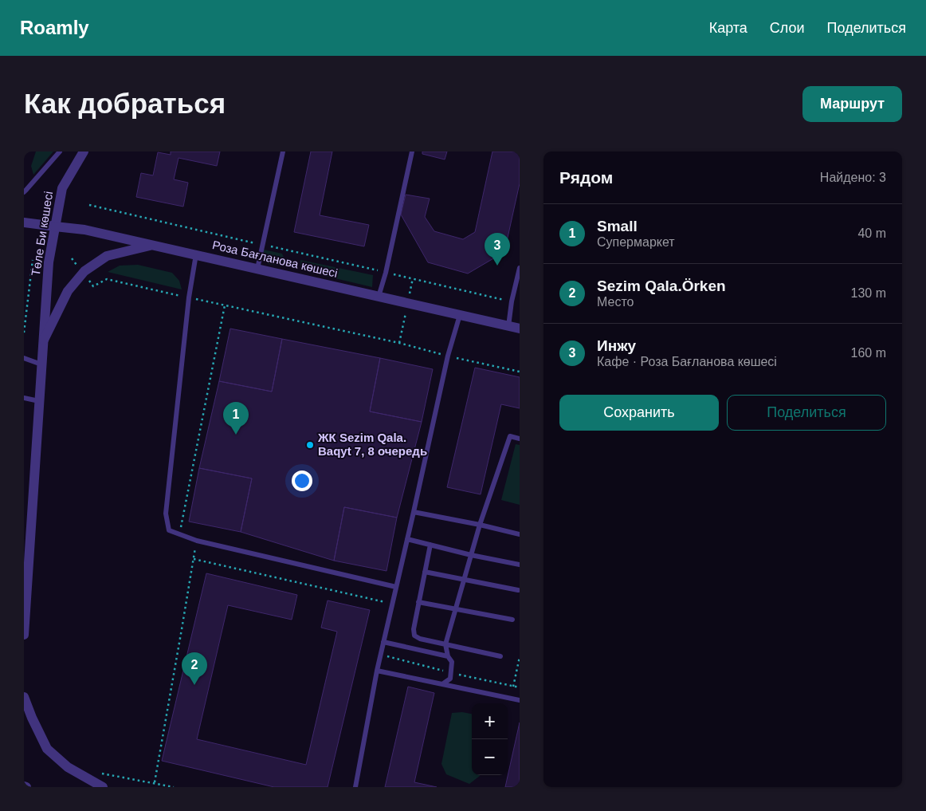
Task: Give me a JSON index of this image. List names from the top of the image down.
{
  "streets": {
    "street": ["Төле Би көшесі", "Роза Бағланова көшесі"]
  },
  "crossings": [
    ["Төле Би көшесі", "Роза Бағланова көшесі"]
  ],
  "places": ["ЖК Sezim Qala. Baqyt 7, 8 очередь"],
  "page": {
    "header": "Roamly",
    "nav": ["Карта", "Слои", "Поделиться"],
    "buttons": [
      "Маршрут",
      ["Сохранить", "Поделиться"]
    ],
    "title": "Как добраться",
    "heading": ["Рядом", "Найдено: 3"],
    "list": [
      {
        "mark": "1",
        "name": "Small",
        "note": "Супермаркет",
        "value": "40 m"
      },
      {
        "mark": "2",
        "name": "Sezim Qala.Örken",
        "note": "Место",
        "value": "130 m"
      },
      {
        "mark": "3",
        "name": "Инжу",
        "note": "Кафе · Роза Бағланова көшесі",
        "value": "160 m"
      }
    ],
    "pins": ["3", "1", "2"],
    "map_buttons": ["+", "−"]
  }
}
